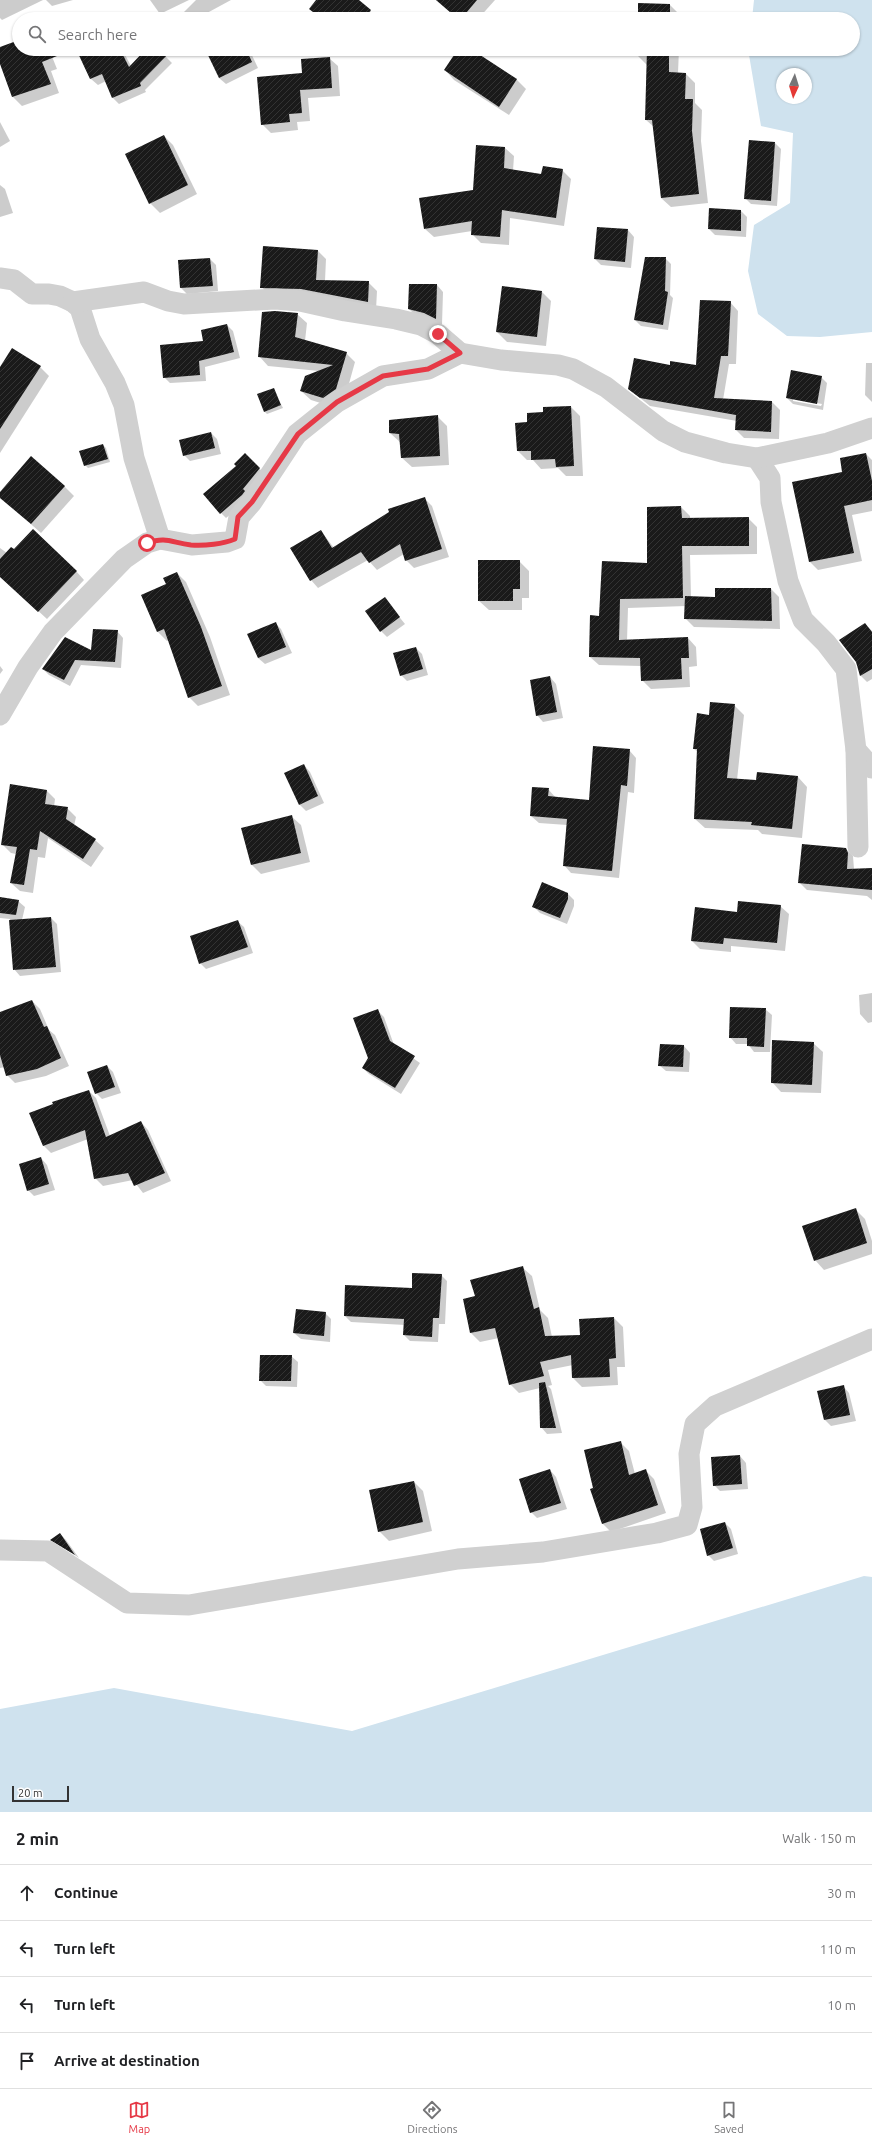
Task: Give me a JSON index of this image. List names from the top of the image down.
{
  "scale_bar": "20 m",
  "north": "bottom",
  "page": {
    "search": "Search here",
    "scale": "20 m",
    "heading": ["2 min", "Walk · 150 m"],
    "list": [
      ["Continue", "30 m"],
      ["Turn left", "110 m"],
      ["Turn left", "10 m"],
      "Arrive at destination"
    ],
    "nav": ["Map", "Directions", "Saved"]
  }
}
